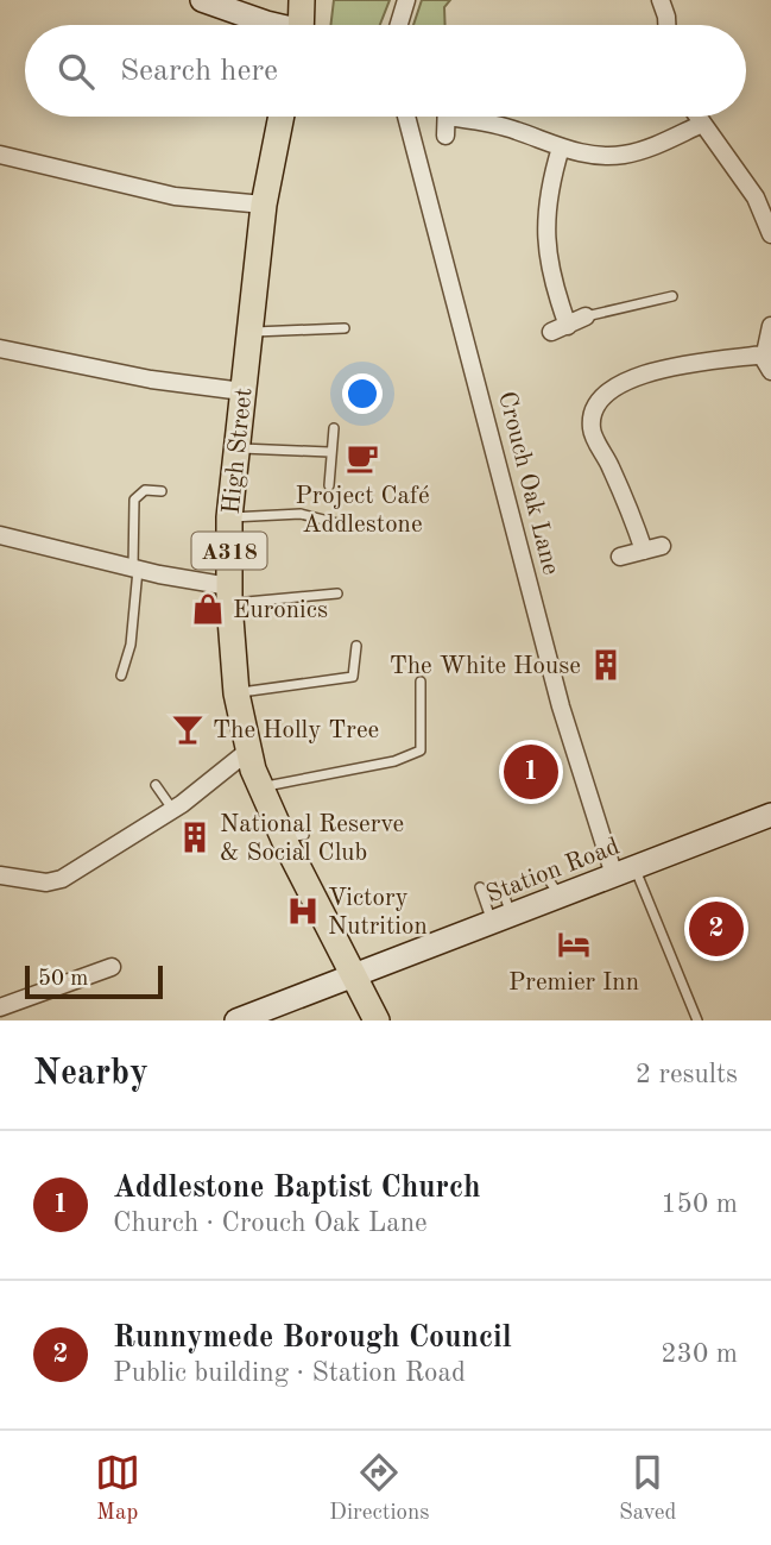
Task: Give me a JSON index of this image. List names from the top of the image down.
{
  "streets": {
    "main road": ["High Street", "A318", "Station Road"],
    "street": ["Crouch Oak Lane"]
  },
  "crossings": [
    ["High Street", "A318"],
    ["High Street", "Station Road"],
    ["Crouch Oak Lane", "Station Road"],
    ["A318", "Station Road"]
  ],
  "places": {
    "cafe": ["Project Café Addlestone"],
    "shop": ["Euronics"],
    "building": ["The White House", "National Reserve & Social Club"],
    "bar": ["The Holly Tree"],
    "hospital": ["Victory Nutrition"],
    "hotel": ["Premier Inn"]
  },
  "scale_bar": "50 m",
  "page": {
    "search": "Search here",
    "pins": ["1", "2"],
    "scale": "50 m",
    "heading": ["Nearby", "2 results"],
    "list": [
      {
        "mark": "1",
        "name": "Addlestone Baptist Church",
        "note": "Church · Crouch Oak Lane",
        "value": "150 m"
      },
      {
        "mark": "2",
        "name": "Runnymede Borough Council",
        "note": "Public building · Station Road",
        "value": "230 m"
      }
    ],
    "nav": ["Map", "Directions", "Saved"]
  }
}
